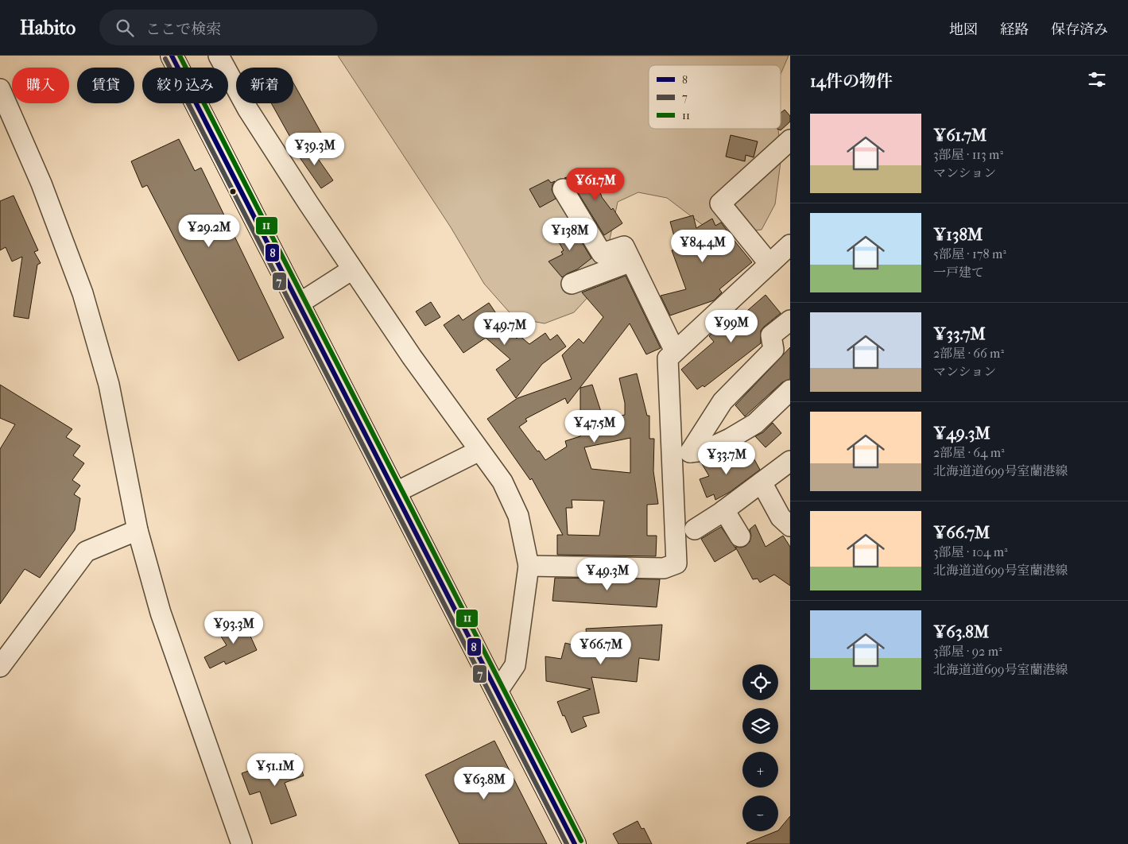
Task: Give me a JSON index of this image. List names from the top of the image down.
{
  "lines": ["transit line 8", "transit line 11", "transit line 7"],
  "legend": ["8", "7", "11"],
  "page": {
    "header": "Habito",
    "search": "ここで検索",
    "nav": ["地図", "経路", "保存済み"],
    "heading": "14件の物件",
    "chip": [
      "購入",
      "賃貸",
      "絞り込み",
      "新着"
    ],
    "list": [
      {
        "name": "¥61.7M",
        "note": "3部屋 · 113 m² · マンション"
      },
      {
        "name": "¥138M",
        "note": "5部屋 · 178 m² · 一戸建て"
      },
      {
        "name": "¥33.7M",
        "note": "2部屋 · 66 m² · マンション"
      },
      {
        "name": "¥49.3M",
        "note": "2部屋 · 64 m² · 北海道道699号室蘭港線"
      },
      {
        "name": "¥66.7M",
        "note": "3部屋 · 104 m² · 北海道道699号室蘭港線"
      },
      {
        "name": "¥63.8M",
        "note": "3部屋 · 92 m² · 北海道道699号室蘭港線"
      }
    ],
    "price": [
      "¥39.3M",
      "¥61.7M",
      "¥29.2M",
      "¥138M",
      "¥84.4M",
      "¥99M",
      "¥49.7M",
      "¥47.5M",
      "¥33.7M",
      "¥49.3M",
      "¥93.3M",
      "¥66.7M",
      "¥51.1M",
      "¥63.8M"
    ],
    "map_buttons": ["+", "−"]
  }
}
